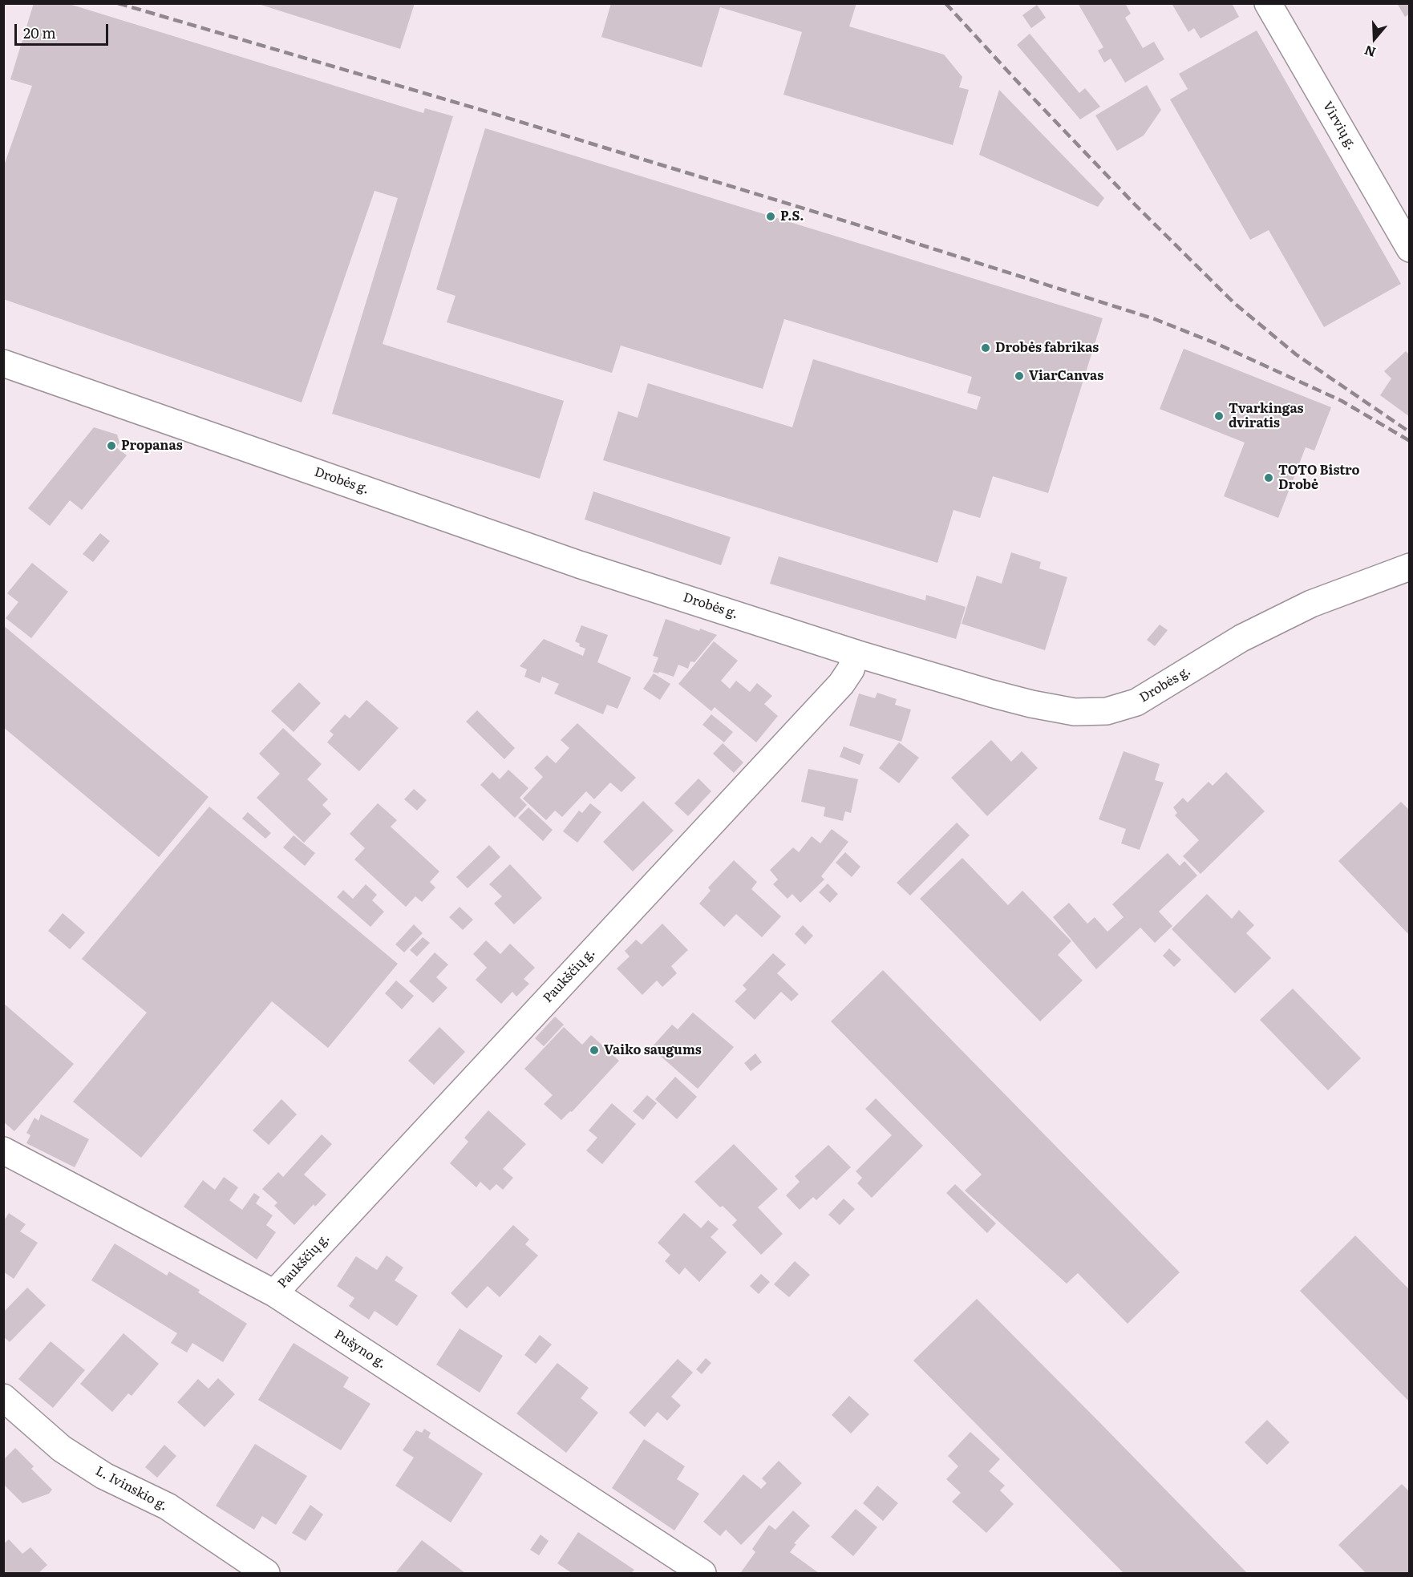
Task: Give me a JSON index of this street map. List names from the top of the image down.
{
  "streets": {
    "street": [
      "Virvių g.",
      "Drobės g.",
      "Paukščių g.",
      "Pušyno g.",
      "L. Ivinskio g."
    ]
  },
  "crossings": [
    ["Drobės g.", "Paukščių g."],
    ["Paukščių g.", "Pušyno g."]
  ],
  "places": [
    "P.S.",
    "Drobės fabrikas",
    "ViarCanvas",
    "Tvarkingas dviratis",
    "Propanas",
    "TOTO Bistro Drobė",
    "Vaiko saugums"
  ],
  "scale_bar": "20 m",
  "north": "bottom"
}
